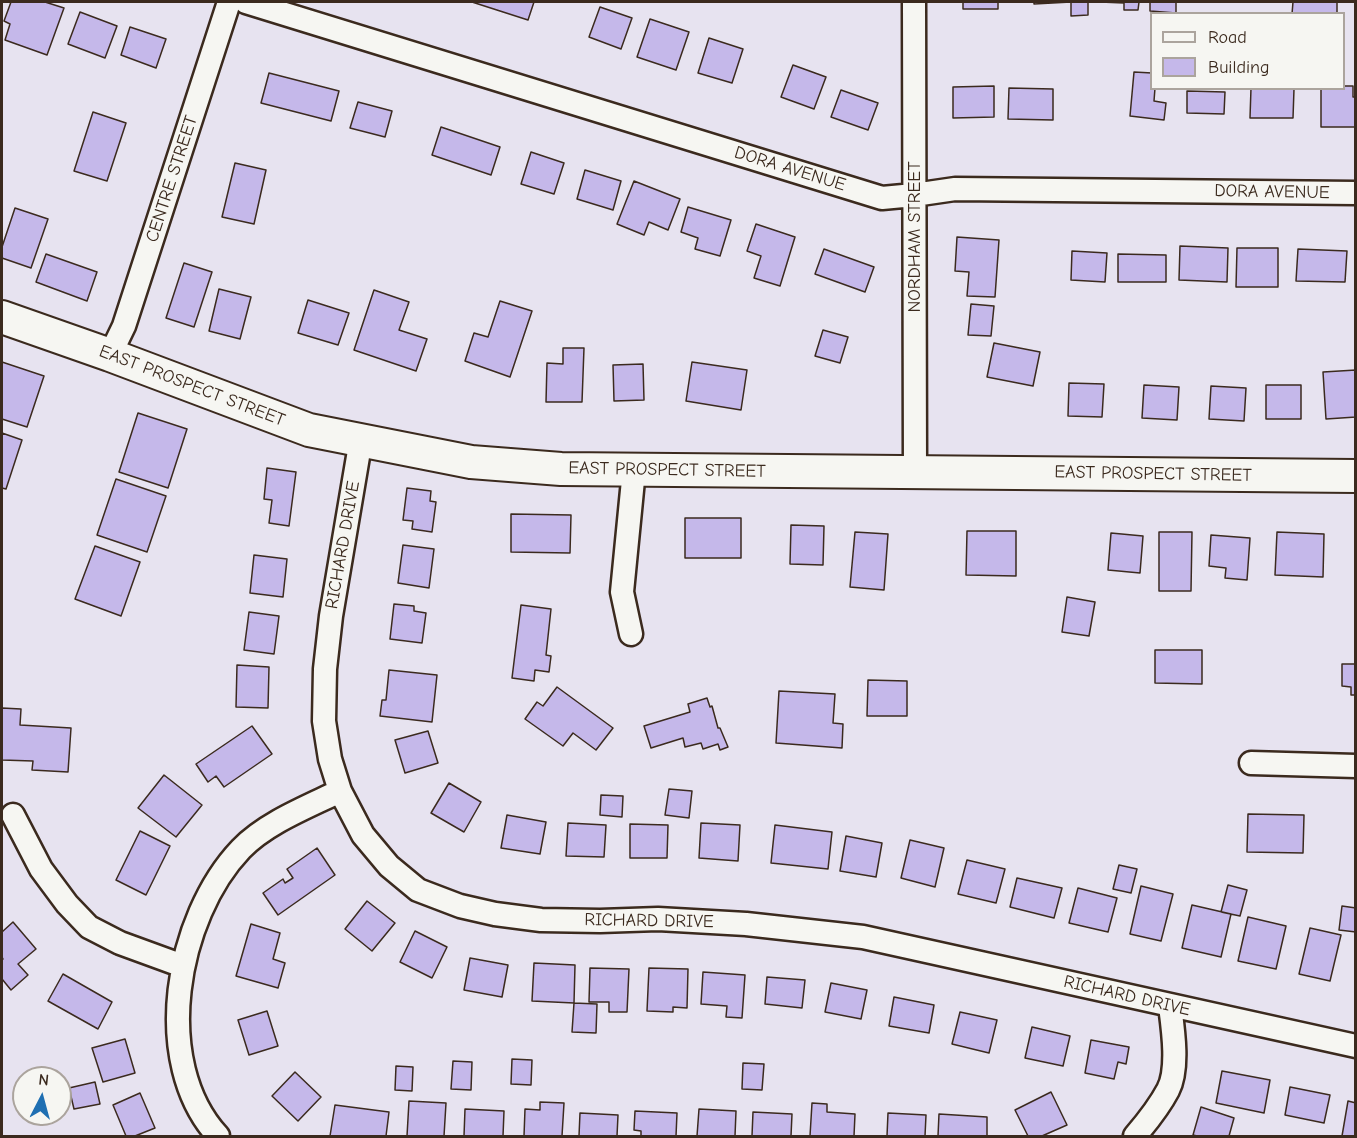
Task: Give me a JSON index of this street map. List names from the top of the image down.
{
  "streets": {
    "street": [
      "DORA AVENUE",
      "CENTRE STREET",
      "NORDHAM STREET",
      "EAST PROSPECT STREET",
      "RICHARD DRIVE"
    ]
  },
  "crossings": [
    ["DORA AVENUE", "NORDHAM STREET"],
    ["CENTRE STREET", "EAST PROSPECT STREET"],
    ["NORDHAM STREET", "EAST PROSPECT STREET"],
    ["EAST PROSPECT STREET", "RICHARD DRIVE"]
  ],
  "legend": ["Road", "Building"],
  "north": "top"
}
